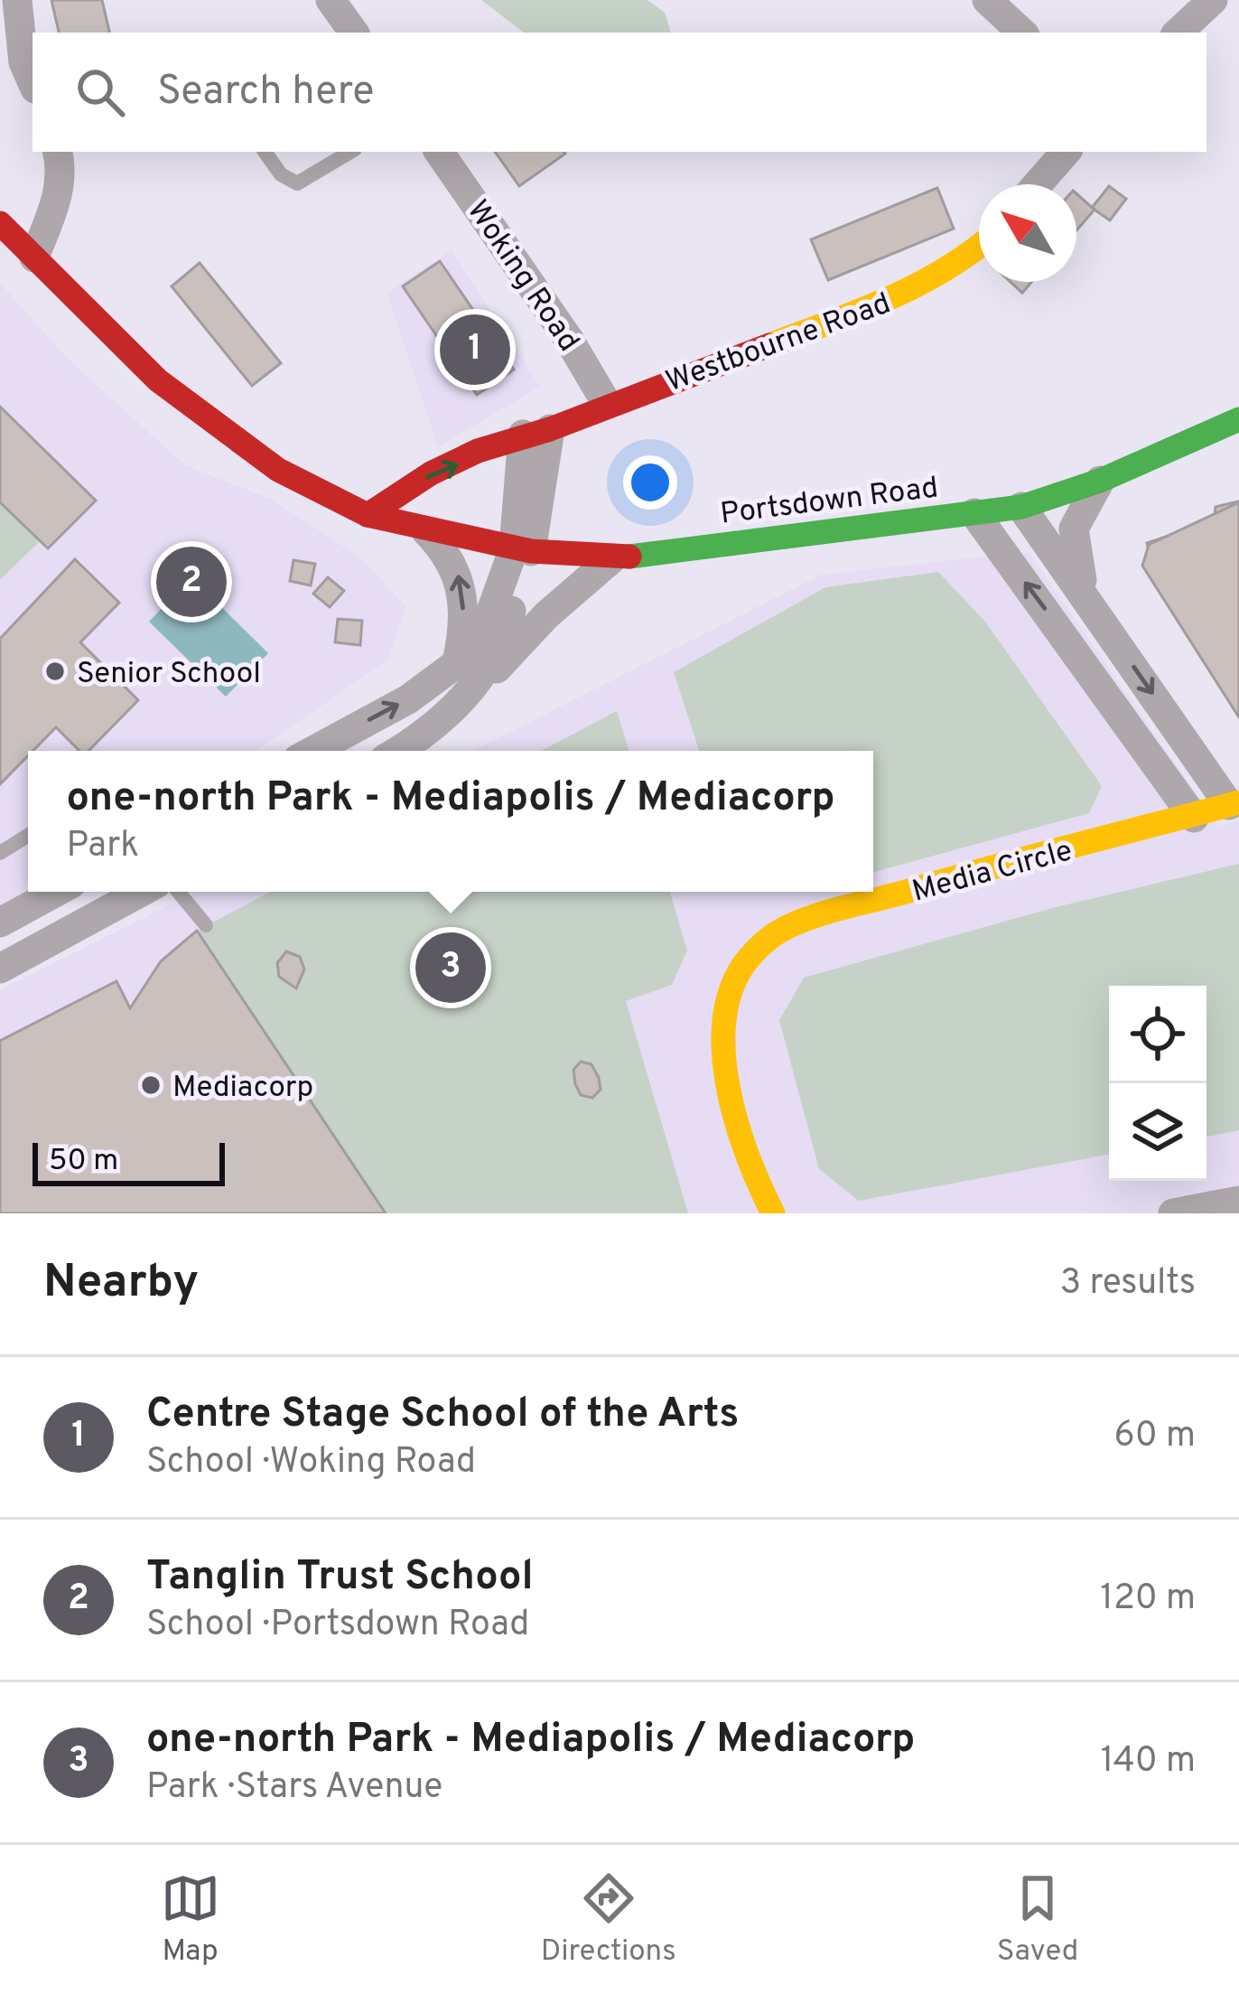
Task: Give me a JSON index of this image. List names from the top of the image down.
{
  "streets": {
    "street": [
      "Woking Road",
      "Westbourne Road",
      "Portsdown Road",
      "Media Circle"
    ]
  },
  "crossings": [
    ["Woking Road", "Westbourne Road"],
    ["Westbourne Road", "Portsdown Road"],
    ["Portsdown Road", "Media Circle"]
  ],
  "places": ["Senior School", "Mediacorp"],
  "scale_bar": "50 m",
  "north": "top left",
  "page": {
    "search": "Search here",
    "pins": ["1", "2", "3"],
    "popup": ["one-north Park - Mediapolis / Mediacorp", "Park"],
    "scale": "50 m",
    "heading": ["Nearby", "3 results"],
    "list": [
      {
        "mark": "1",
        "name": "Centre Stage School of the Arts",
        "note": "School · Woking Road",
        "value": "60 m"
      },
      {
        "mark": "2",
        "name": "Tanglin Trust School",
        "note": "School · Portsdown Road",
        "value": "120 m"
      },
      {
        "mark": "3",
        "name": "one-north Park - Mediapolis / Mediacorp",
        "note": "Park · Stars Avenue",
        "value": "140 m"
      }
    ],
    "nav": ["Map", "Directions", "Saved"]
  }
}
